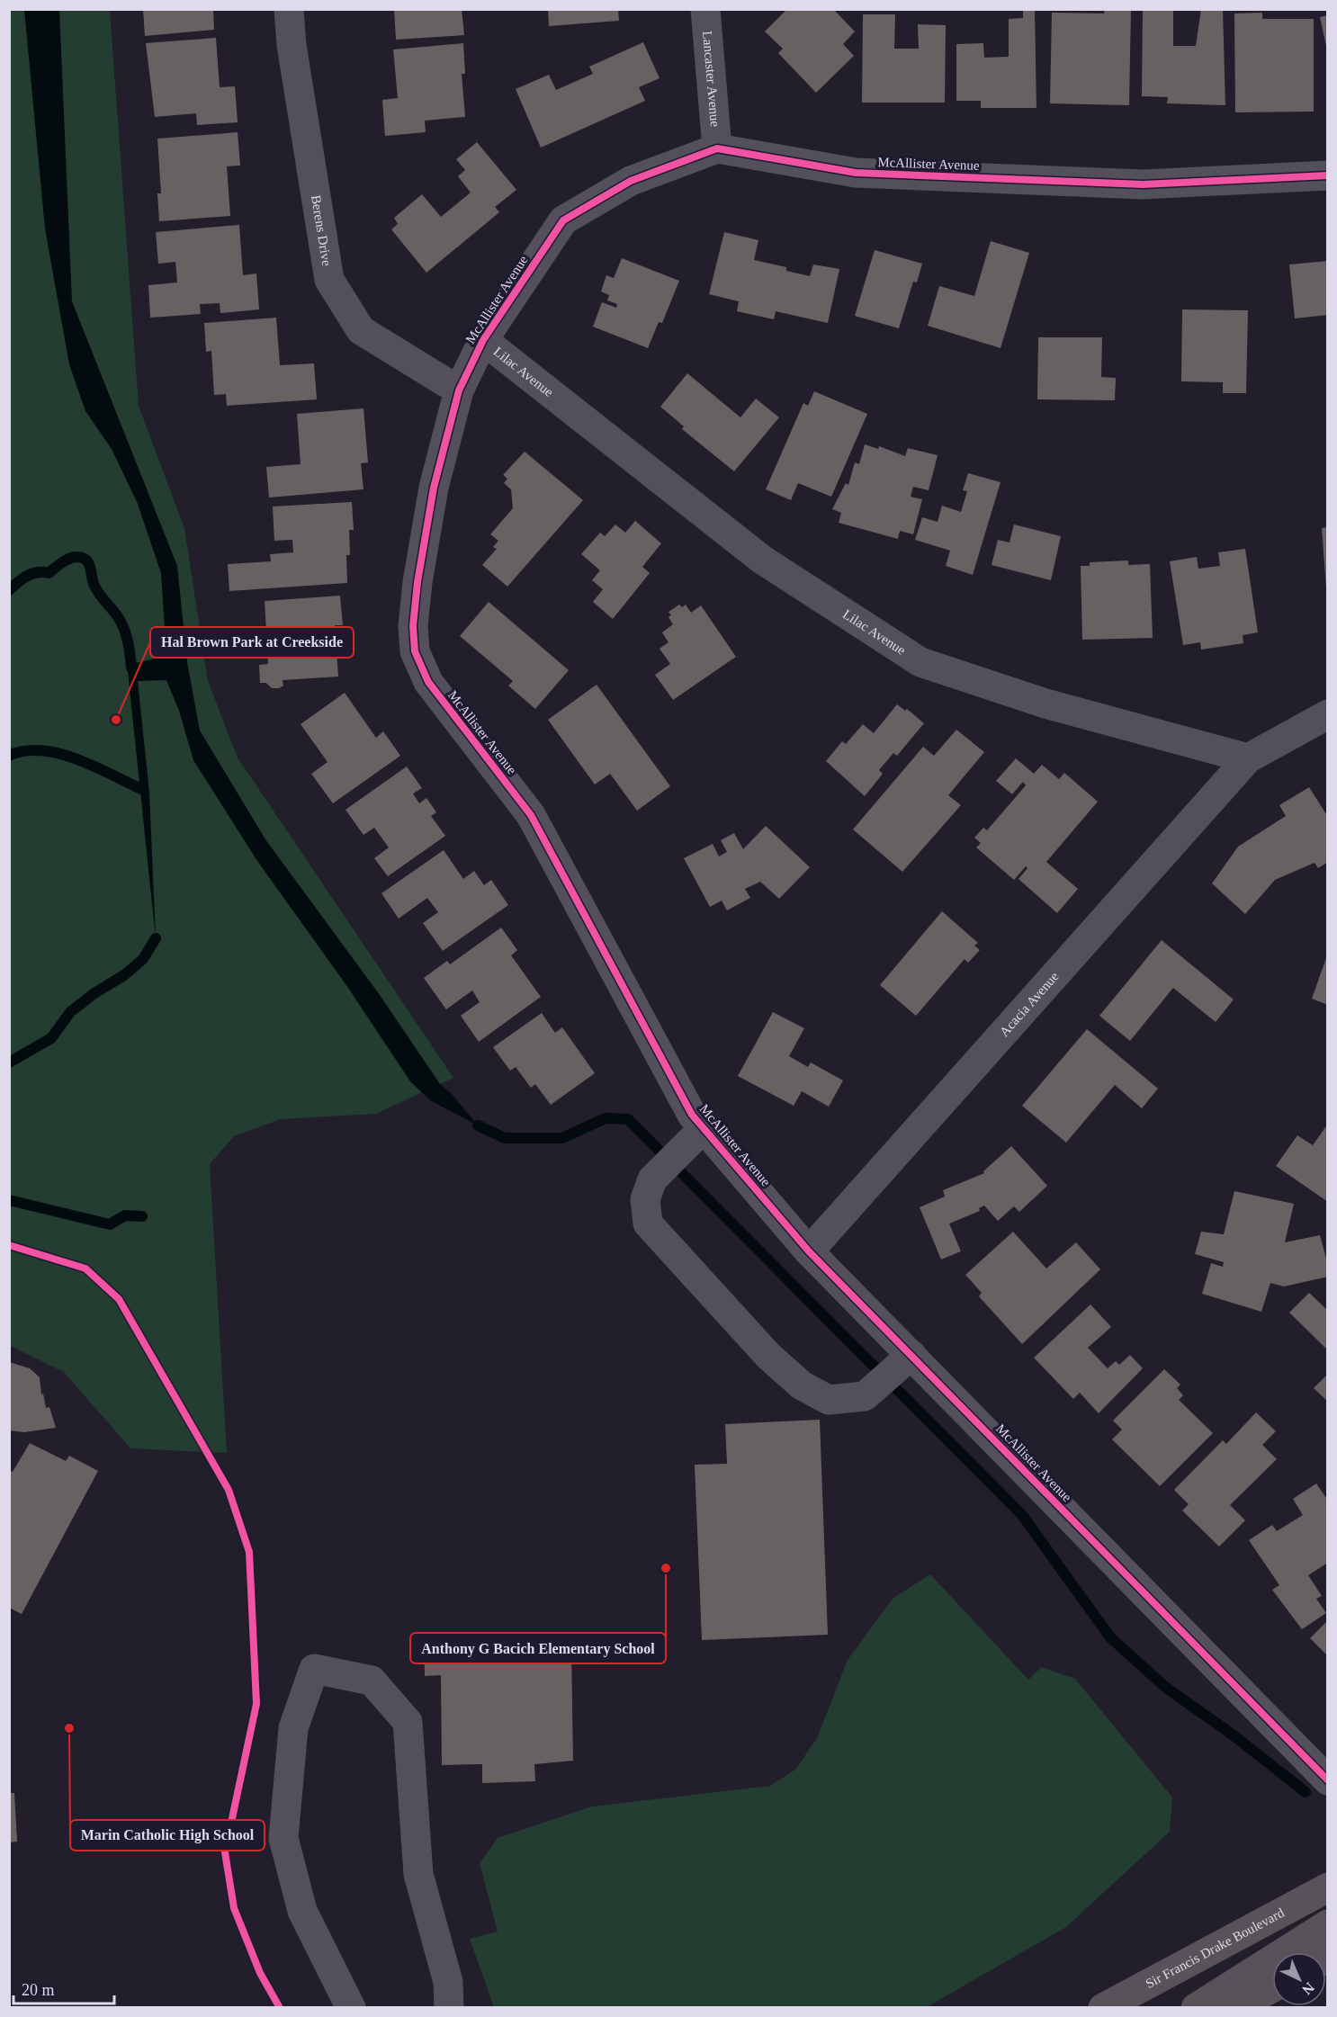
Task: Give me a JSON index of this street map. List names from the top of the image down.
{
  "streets": {
    "main road": ["Sir Francis Drake Boulevard"],
    "street": [
      "Lancaster Avenue",
      "McAllister Avenue",
      "Berens Drive",
      "Lilac Avenue",
      "Acacia Avenue"
    ]
  },
  "crossings": [
    ["Lancaster Avenue", "McAllister Avenue"],
    ["McAllister Avenue", "Berens Drive"],
    ["McAllister Avenue", "Lilac Avenue"],
    ["McAllister Avenue", "Acacia Avenue"],
    ["Lilac Avenue", "Acacia Avenue"]
  ],
  "places": ["Hal Brown Park at Creekside", "Anthony G Bacich Elementary School", "Marin Catholic High School"],
  "scale_bar": "20 m",
  "north": "bottom right"
}
